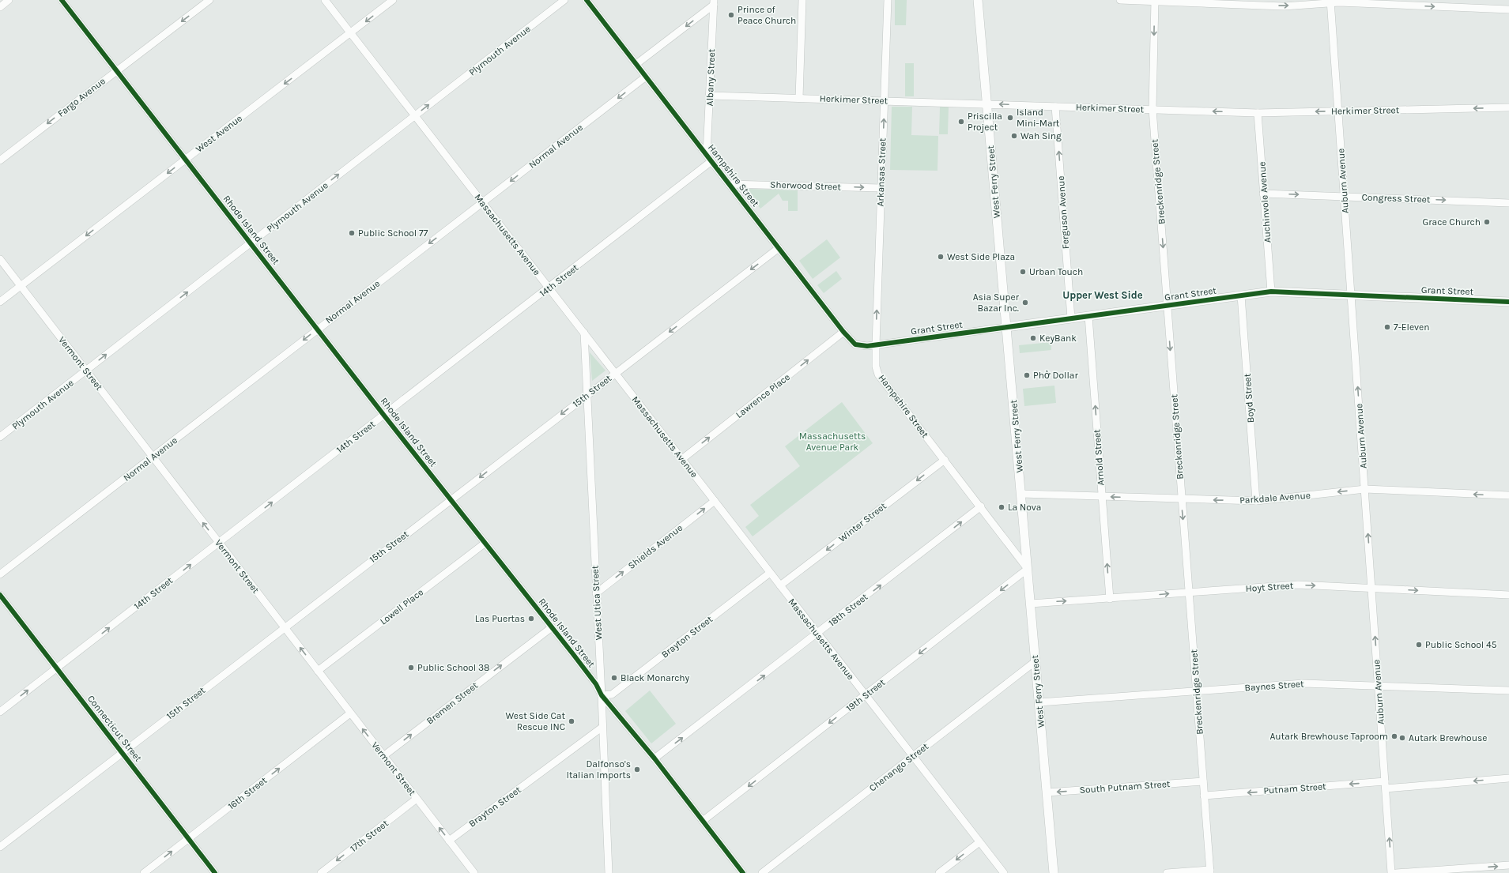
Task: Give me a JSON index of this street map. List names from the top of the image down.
{
  "streets": {
    "street": [
      "Plymouth Avenue",
      "Albany Street",
      "Fargo Avenue",
      "Herkimer Street",
      "West Avenue",
      "Normal Avenue",
      "Arkansas Street",
      "Hampshire Street",
      "Auburn Avenue",
      "West Ferry Street",
      "Breckenridge Street",
      "Sherwood Street",
      "Congress Street",
      "Auchinvole Avenue",
      "Ferguson Avenue",
      "Rhode Island Street",
      "Massachusetts Avenue",
      "14th Street",
      "Grant Street",
      "Vermont Street",
      "15th Street",
      "Lawrence Place",
      "Boyd Street",
      "Arnold Street",
      "Parkdale Avenue",
      "Winter Street",
      "Shields Avenue",
      "Hoyt Street",
      "West Utica Street",
      "Lowell Place",
      "18th Street",
      "Brayton Street",
      "Baynes Street",
      "19th Street",
      "Bremen Street",
      "Connecticut Street",
      "Chenango Street",
      "South Putnam Street",
      "Putnam Street",
      "16th Street",
      "17th Street"
    ]
  },
  "crossings": [
    ["Plymouth Avenue", "Rhode Island Street"],
    ["Plymouth Avenue", "Massachusetts Avenue"],
    ["Plymouth Avenue", "Vermont Street"],
    ["Albany Street", "Herkimer Street"],
    ["Albany Street", "Hampshire Street"],
    ["Fargo Avenue", "Rhode Island Street"],
    ["Herkimer Street", "Arkansas Street"],
    ["Herkimer Street", "Auburn Avenue"],
    ["Herkimer Street", "West Ferry Street"],
    ["Herkimer Street", "Breckenridge Street"],
    ["Herkimer Street", "Auchinvole Avenue"],
    ["Herkimer Street", "Ferguson Avenue"],
    ["West Avenue", "Rhode Island Street"],
    ["West Avenue", "Massachusetts Avenue"],
    ["West Avenue", "Vermont Street"],
    ["Normal Avenue", "Hampshire Street"],
    ["Normal Avenue", "Rhode Island Street"],
    ["Normal Avenue", "Massachusetts Avenue"],
    ["Normal Avenue", "Vermont Street"],
    ["Arkansas Street", "Hampshire Street"],
    ["Arkansas Street", "Sherwood Street"],
    ["Arkansas Street", "Grant Street"],
    ["Hampshire Street", "West Ferry Street"],
    ["Hampshire Street", "Sherwood Street"],
    ["Hampshire Street", "14th Street"],
    ["Hampshire Street", "Grant Street"],
    ["Hampshire Street", "15th Street"],
    ["Hampshire Street", "Lawrence Place"],
    ["Hampshire Street", "Winter Street"],
    ["Hampshire Street", "18th Street"],
    ["Hampshire Street", "19th Street"],
    ["Auburn Avenue", "Congress Street"],
    ["Auburn Avenue", "Grant Street"],
    ["Auburn Avenue", "Parkdale Avenue"],
    ["Auburn Avenue", "Hoyt Street"],
    ["Auburn Avenue", "Baynes Street"],
    ["Auburn Avenue", "Putnam Street"],
    ["West Ferry Street", "Grant Street"],
    ["West Ferry Street", "Parkdale Avenue"],
    ["West Ferry Street", "Hoyt Street"],
    ["West Ferry Street", "Baynes Street"],
    ["West Ferry Street", "19th Street"],
    ["West Ferry Street", "Chenango Street"],
    ["West Ferry Street", "South Putnam Street"],
    ["Breckenridge Street", "Grant Street"],
    ["Breckenridge Street", "Parkdale Avenue"],
    ["Breckenridge Street", "Hoyt Street"],
    ["Breckenridge Street", "Baynes Street"],
    ["Breckenridge Street", "South Putnam Street"],
    ["Breckenridge Street", "Putnam Street"],
    ["Congress Street", "Auchinvole Avenue"],
    ["Auchinvole Avenue", "Grant Street"],
    ["Ferguson Avenue", "Grant Street"],
    ["Rhode Island Street", "14th Street"],
    ["Rhode Island Street", "15th Street"],
    ["Rhode Island Street", "West Utica Street"],
    ["Rhode Island Street", "Lowell Place"],
    ["Rhode Island Street", "18th Street"],
    ["Rhode Island Street", "Brayton Street"],
    ["Rhode Island Street", "19th Street"],
    ["Rhode Island Street", "Bremen Street"],
    ["Massachusetts Avenue", "14th Street"],
    ["Massachusetts Avenue", "15th Street"],
    ["Massachusetts Avenue", "Lawrence Place"],
    ["Massachusetts Avenue", "Winter Street"],
    ["Massachusetts Avenue", "Shields Avenue"],
    ["Massachusetts Avenue", "West Utica Street"],
    ["Massachusetts Avenue", "18th Street"],
    ["Massachusetts Avenue", "Brayton Street"],
    ["Massachusetts Avenue", "19th Street"],
    ["Massachusetts Avenue", "Chenango Street"],
    ["14th Street", "Vermont Street"],
    ["14th Street", "Connecticut Street"],
    ["Grant Street", "Boyd Street"],
    ["Grant Street", "Arnold Street"],
    ["Vermont Street", "15th Street"],
    ["Vermont Street", "Lowell Place"],
    ["Vermont Street", "Brayton Street"],
    ["Vermont Street", "Bremen Street"],
    ["Vermont Street", "16th Street"],
    ["Vermont Street", "17th Street"],
    ["15th Street", "West Utica Street"],
    ["15th Street", "Connecticut Street"],
    ["Boyd Street", "Parkdale Avenue"],
    ["Arnold Street", "Parkdale Avenue"],
    ["Arnold Street", "Hoyt Street"],
    ["Shields Avenue", "West Utica Street"],
    ["West Utica Street", "Brayton Street"],
    ["Connecticut Street", "16th Street"]
  ],
  "one_way": [
    "Plymouth Avenue",
    "Fargo Avenue",
    "Herkimer Street",
    "West Avenue",
    "Normal Avenue",
    "Arkansas Street",
    "Auburn Avenue",
    "Breckenridge Street",
    "Sherwood Street",
    "Congress Street",
    "Ferguson Avenue",
    "14th Street",
    "15th Street",
    "Lawrence Place",
    "Arnold Street",
    "Parkdale Avenue",
    "Winter Street",
    "Shields Avenue",
    "Hoyt Street",
    "18th Street",
    "19th Street",
    "Bremen Street",
    "South Putnam Street",
    "Putnam Street",
    "16th Street",
    "17th Street"
  ],
  "districts": ["Upper West Side"],
  "parks": ["Massachusetts Avenue Park"],
  "places": [
    "Prince of Peace Church",
    "Island Mini-Mart",
    "Priscilla Project",
    "Wah Sing",
    "Grace Church",
    "Public School 77",
    "West Side Plaza",
    "Urban Touch",
    "Asia Super Bazar Inc.",
    "7-Eleven",
    "KeyBank",
    "Phở Dollar",
    "La Nova",
    "Las Puertas",
    "Public School 45",
    "Public School 38",
    "Black Monarchy",
    "West Side Cat Rescue INC",
    "Autark Brewhouse Taproom",
    "Autark Brewhouse",
    "Dalfonso's Italian Imports"
  ]
}
